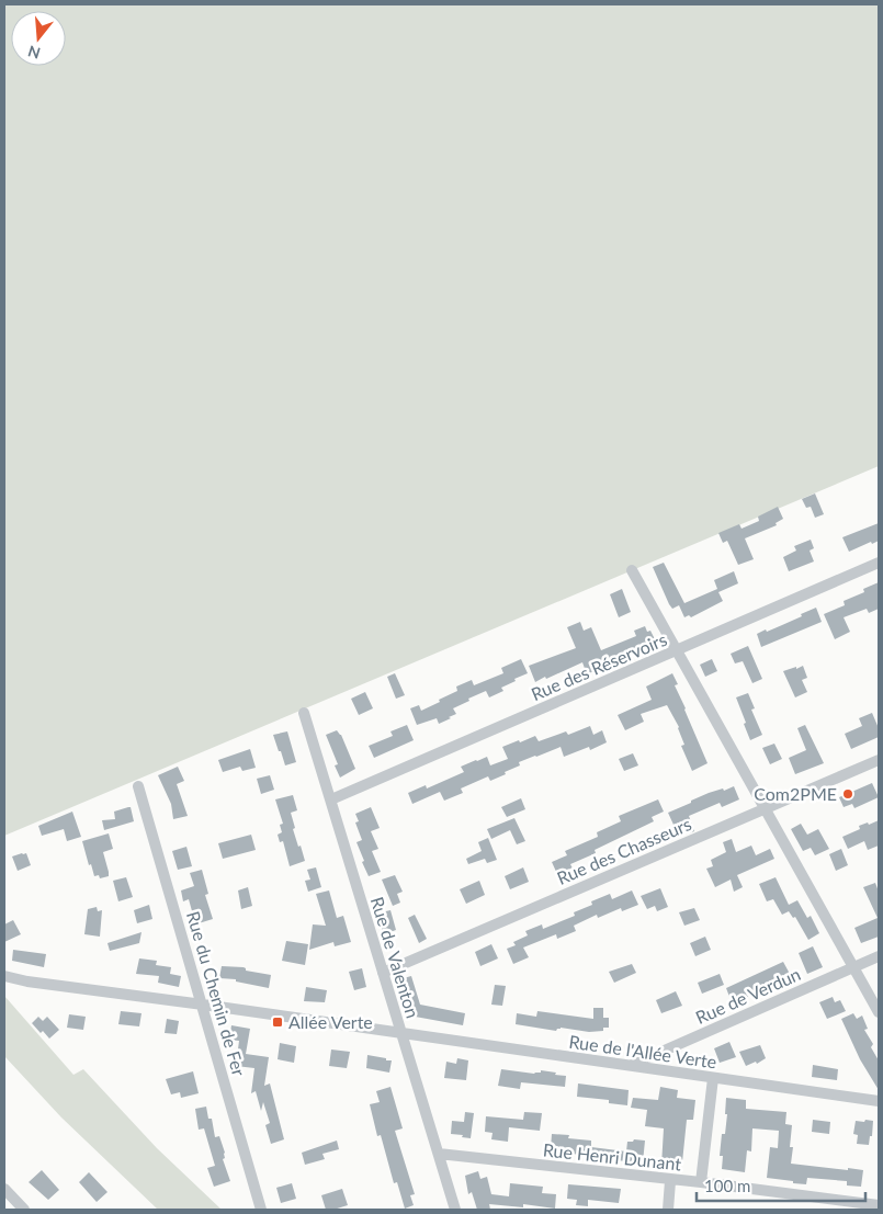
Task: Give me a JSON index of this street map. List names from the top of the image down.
{
  "streets": {
    "street": [
      "Rue des Réservoirs",
      "Rue des Chasseurs",
      "Rue de Valenton",
      "Rue du Chemin de Fer",
      "Rue de Verdun",
      "Rue de l'Allée Verte",
      "Rue Henri Dunant"
    ]
  },
  "crossings": [
    ["Rue des Réservoirs", "Rue de Valenton"],
    ["Rue des Chasseurs", "Rue de Valenton"],
    ["Rue de Valenton", "Rue de l'Allée Verte"],
    ["Rue de Valenton", "Rue Henri Dunant"],
    ["Rue de Verdun", "Rue de l'Allée Verte"]
  ],
  "places": {
    "other": ["Com2PME"],
    "transit": ["Allée Verte"]
  },
  "scale_bar": "100 m",
  "north": "bottom"
}
